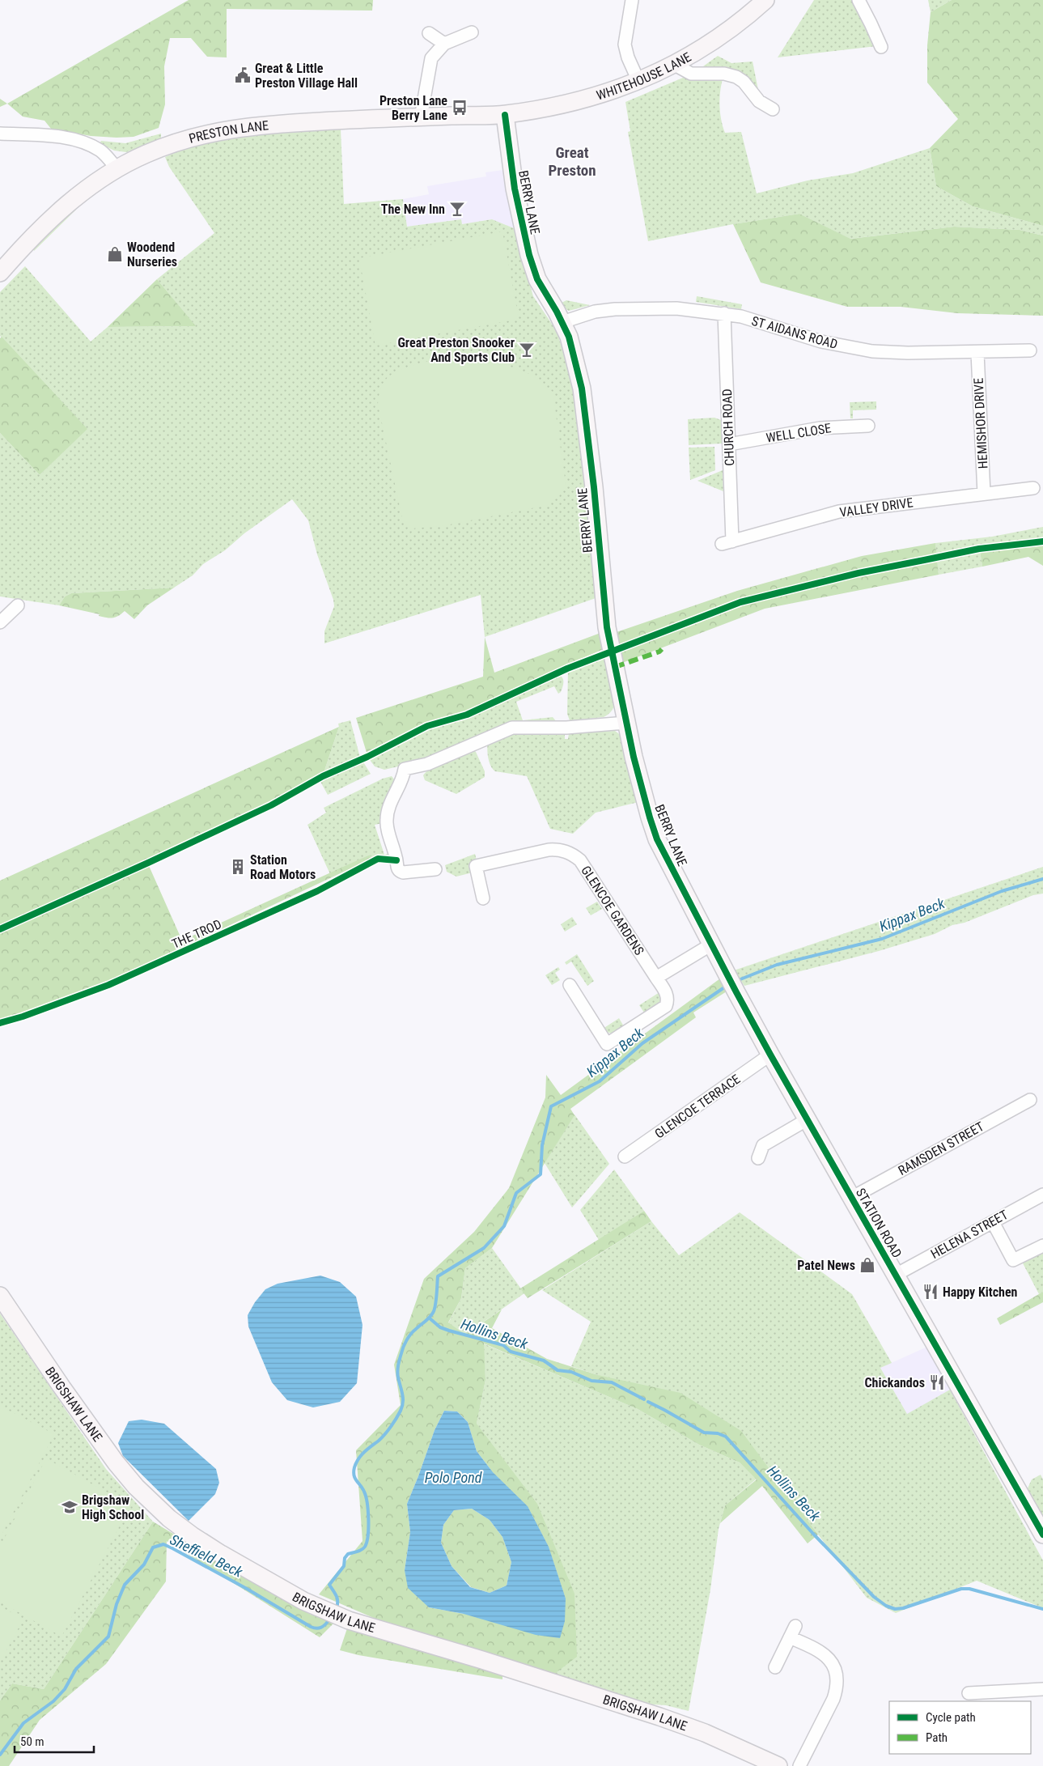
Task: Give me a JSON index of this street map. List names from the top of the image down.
{
  "streets": {
    "street": [
      "WHITEHOUSE LANE",
      "PRESTON LANE",
      "BERRY LANE",
      "ST AIDANS ROAD",
      "HEMISHOR DRIVE",
      "CHURCH ROAD",
      "WELL CLOSE",
      "VALLEY DRIVE",
      "GLENCOE GARDENS",
      "GLENCOE TERRACE",
      "RAMSDEN STREET",
      "STATION ROAD",
      "HELENA STREET",
      "BRIGSHAW LANE"
    ],
    "cycle path": ["THE TROD"]
  },
  "crossings": [
    ["WHITEHOUSE LANE", "PRESTON LANE"],
    ["WHITEHOUSE LANE", "BERRY LANE"],
    ["PRESTON LANE", "BERRY LANE"],
    ["BERRY LANE", "ST AIDANS ROAD"],
    ["BERRY LANE", "STATION ROAD"],
    ["ST AIDANS ROAD", "HEMISHOR DRIVE"],
    ["ST AIDANS ROAD", "CHURCH ROAD"],
    ["HEMISHOR DRIVE", "VALLEY DRIVE"],
    ["CHURCH ROAD", "WELL CLOSE"],
    ["CHURCH ROAD", "VALLEY DRIVE"],
    ["GLENCOE TERRACE", "STATION ROAD"],
    ["RAMSDEN STREET", "STATION ROAD"],
    ["STATION ROAD", "HELENA STREET"]
  ],
  "districts": ["Great Preston"],
  "water": [
    "Kippax Beck",
    "Hollins Beck",
    "Polo Pond",
    "Sheffield Beck"
  ],
  "places": {
    "public building": ["Great & Little Preston Village Hall"],
    "bus stop": ["Preston Lane Berry Lane"],
    "bar": ["The New Inn", "Great Preston Snooker And Sports Club"],
    "shop": ["Woodend Nurseries", "Patel News"],
    "building": ["Station Road Motors"],
    "restaurant": ["Happy Kitchen", "Chickandos"],
    "school or university": ["Brigshaw High School"]
  },
  "legend": ["Cycle path", "Path"],
  "scale_bar": "50 m"
}
